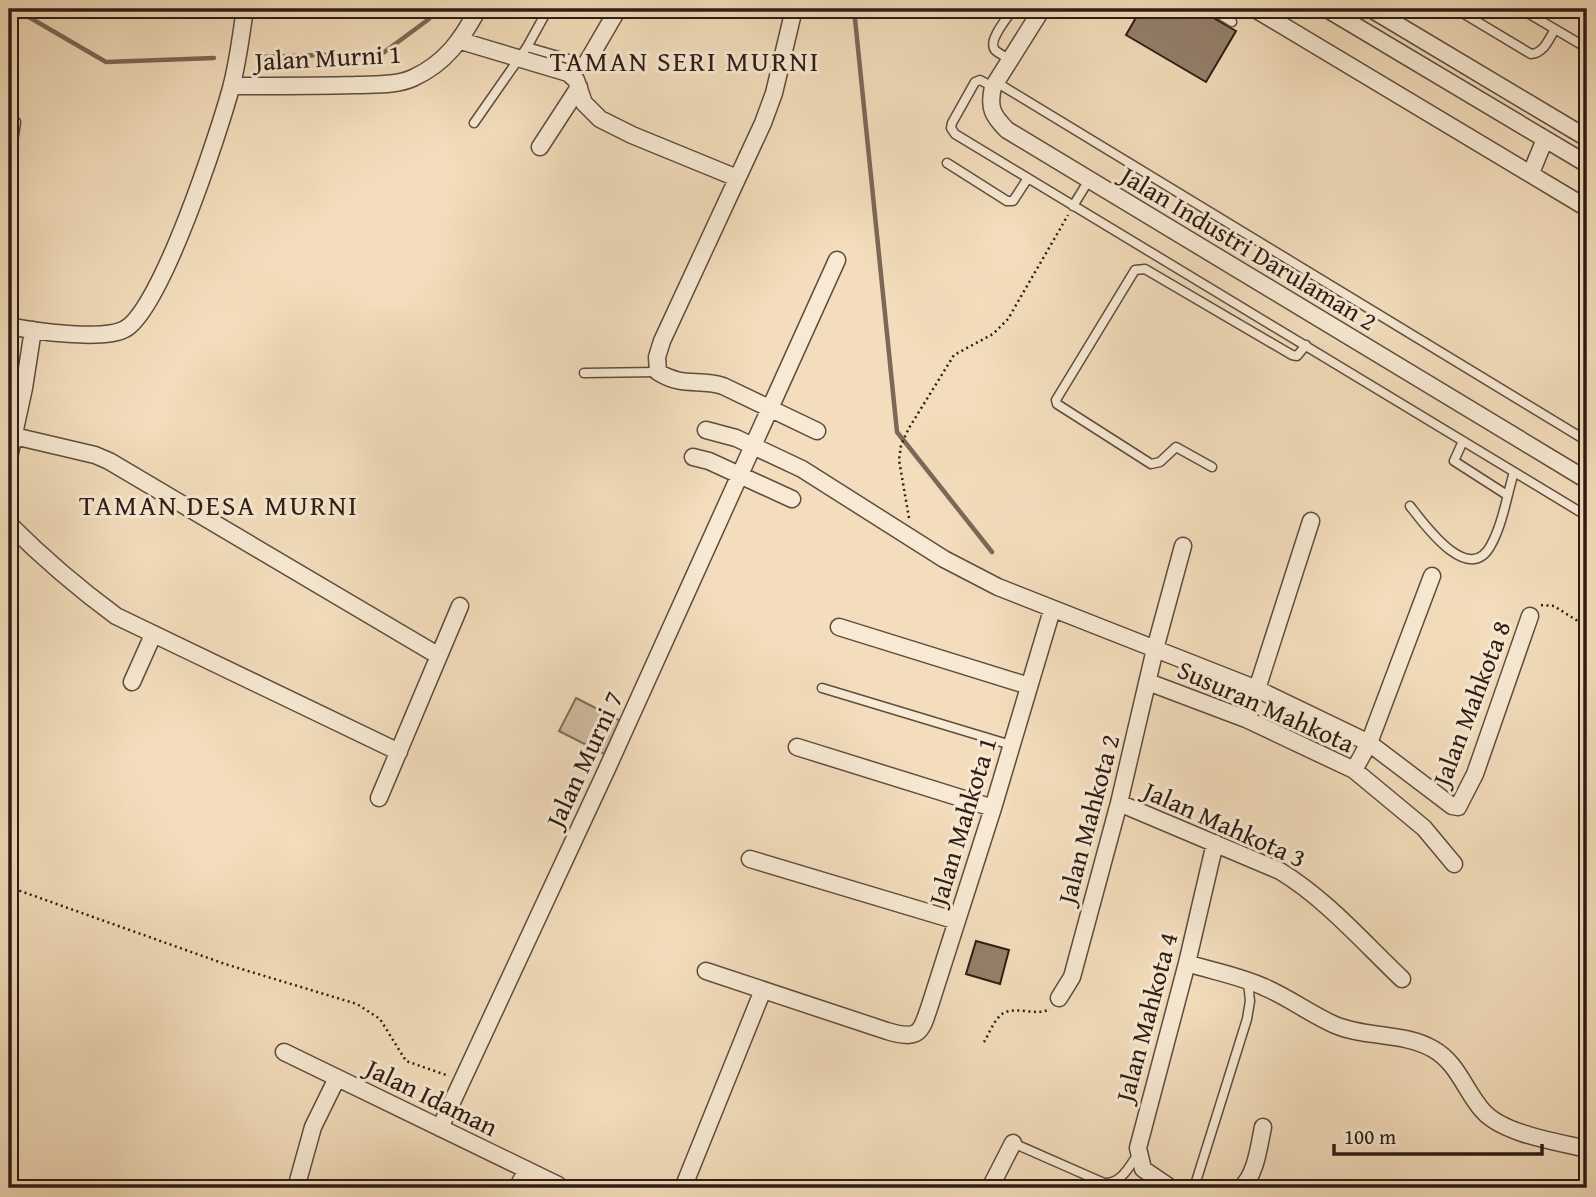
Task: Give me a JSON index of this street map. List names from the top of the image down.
{
  "streets": {
    "street": [
      "Jalan Murni 1",
      "Jalan Industri Darulaman 2",
      "Jalan Mahkota 8",
      "Susuran Mahkota",
      "Jalan Murni 7",
      "Jalan Mahkota 2",
      "Jalan Mahkota 1",
      "Jalan Mahkota 3",
      "Jalan Mahkota 4",
      "Jalan Idaman"
    ]
  },
  "crossings": [
    ["Susuran Mahkota", "Jalan Mahkota 2"],
    ["Jalan Murni 7", "Jalan Idaman"],
    ["Jalan Mahkota 2", "Jalan Mahkota 3"],
    ["Jalan Mahkota 3", "Jalan Mahkota 4"]
  ],
  "districts": ["TAMAN SERI MURNI", "TAMAN DESA MURNI"],
  "scale_bar": "100 m"
}
